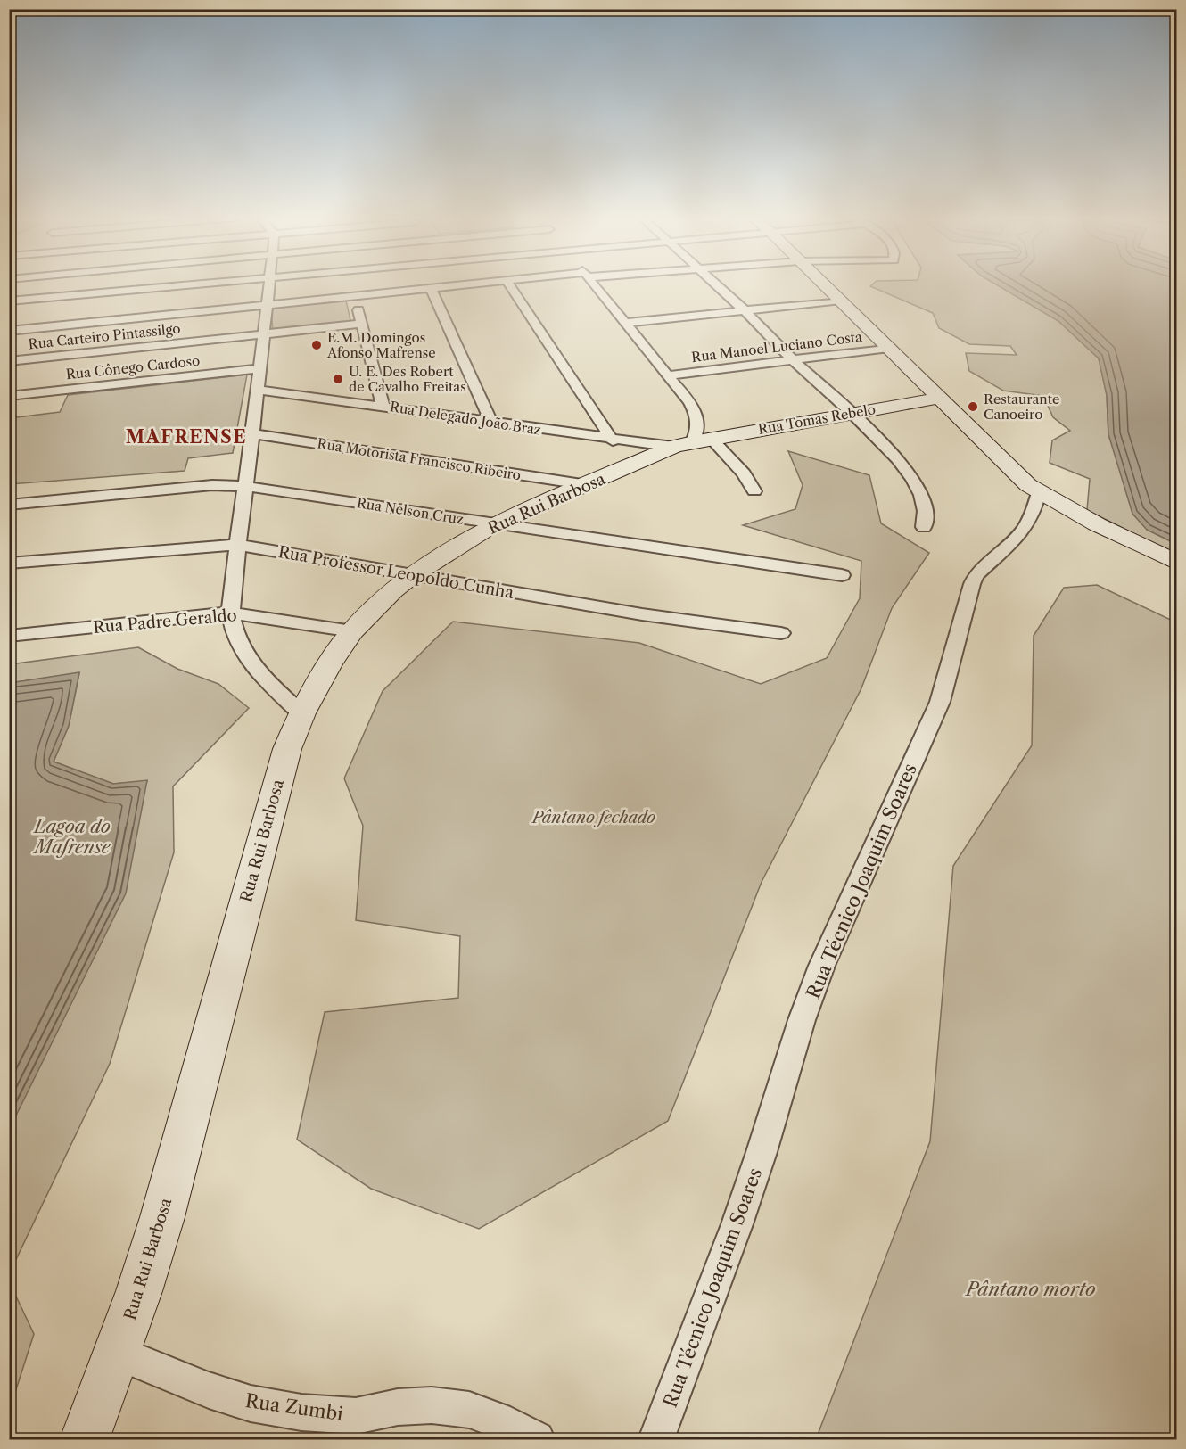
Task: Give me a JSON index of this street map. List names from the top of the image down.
{
  "streets": {
    "street": [
      "Rua Carteiro Pintassilgo",
      "Rua Manoel Luciano Costa",
      "Rua Cônego Cardoso",
      "Rua Delegado João Braz",
      "Rua Tomas Rebelo",
      "Rua Motorista Francisco Ribeiro",
      "Rua Rui Barbosa",
      "Rua Nelson Cruz",
      "Rua Professor Leopoldo Cunha",
      "Rua Padre Geraldo",
      "Rua Técnico Joaquim Soares",
      "Rua Zumbi"
    ]
  },
  "crossings": [
    ["Rua Delegado João Braz", "Rua Tomas Rebelo"],
    ["Rua Delegado João Braz", "Rua Rui Barbosa"],
    ["Rua Tomas Rebelo", "Rua Rui Barbosa"],
    ["Rua Motorista Francisco Ribeiro", "Rua Rui Barbosa"],
    ["Rua Rui Barbosa", "Rua Nelson Cruz"],
    ["Rua Rui Barbosa", "Rua Professor Leopoldo Cunha"],
    ["Rua Rui Barbosa", "Rua Padre Geraldo"],
    ["Rua Rui Barbosa", "Rua Zumbi"]
  ],
  "districts": ["MAFRENSE"],
  "water": ["Lagoa do Mafrense"],
  "parks": ["Pântano fechado", "Pântano morto"],
  "places": ["E.M. Domingos Afonso Mafrense", "U. E. Des Robert de Cavalho Freitas", "Restaurante Canoeiro"]
}
